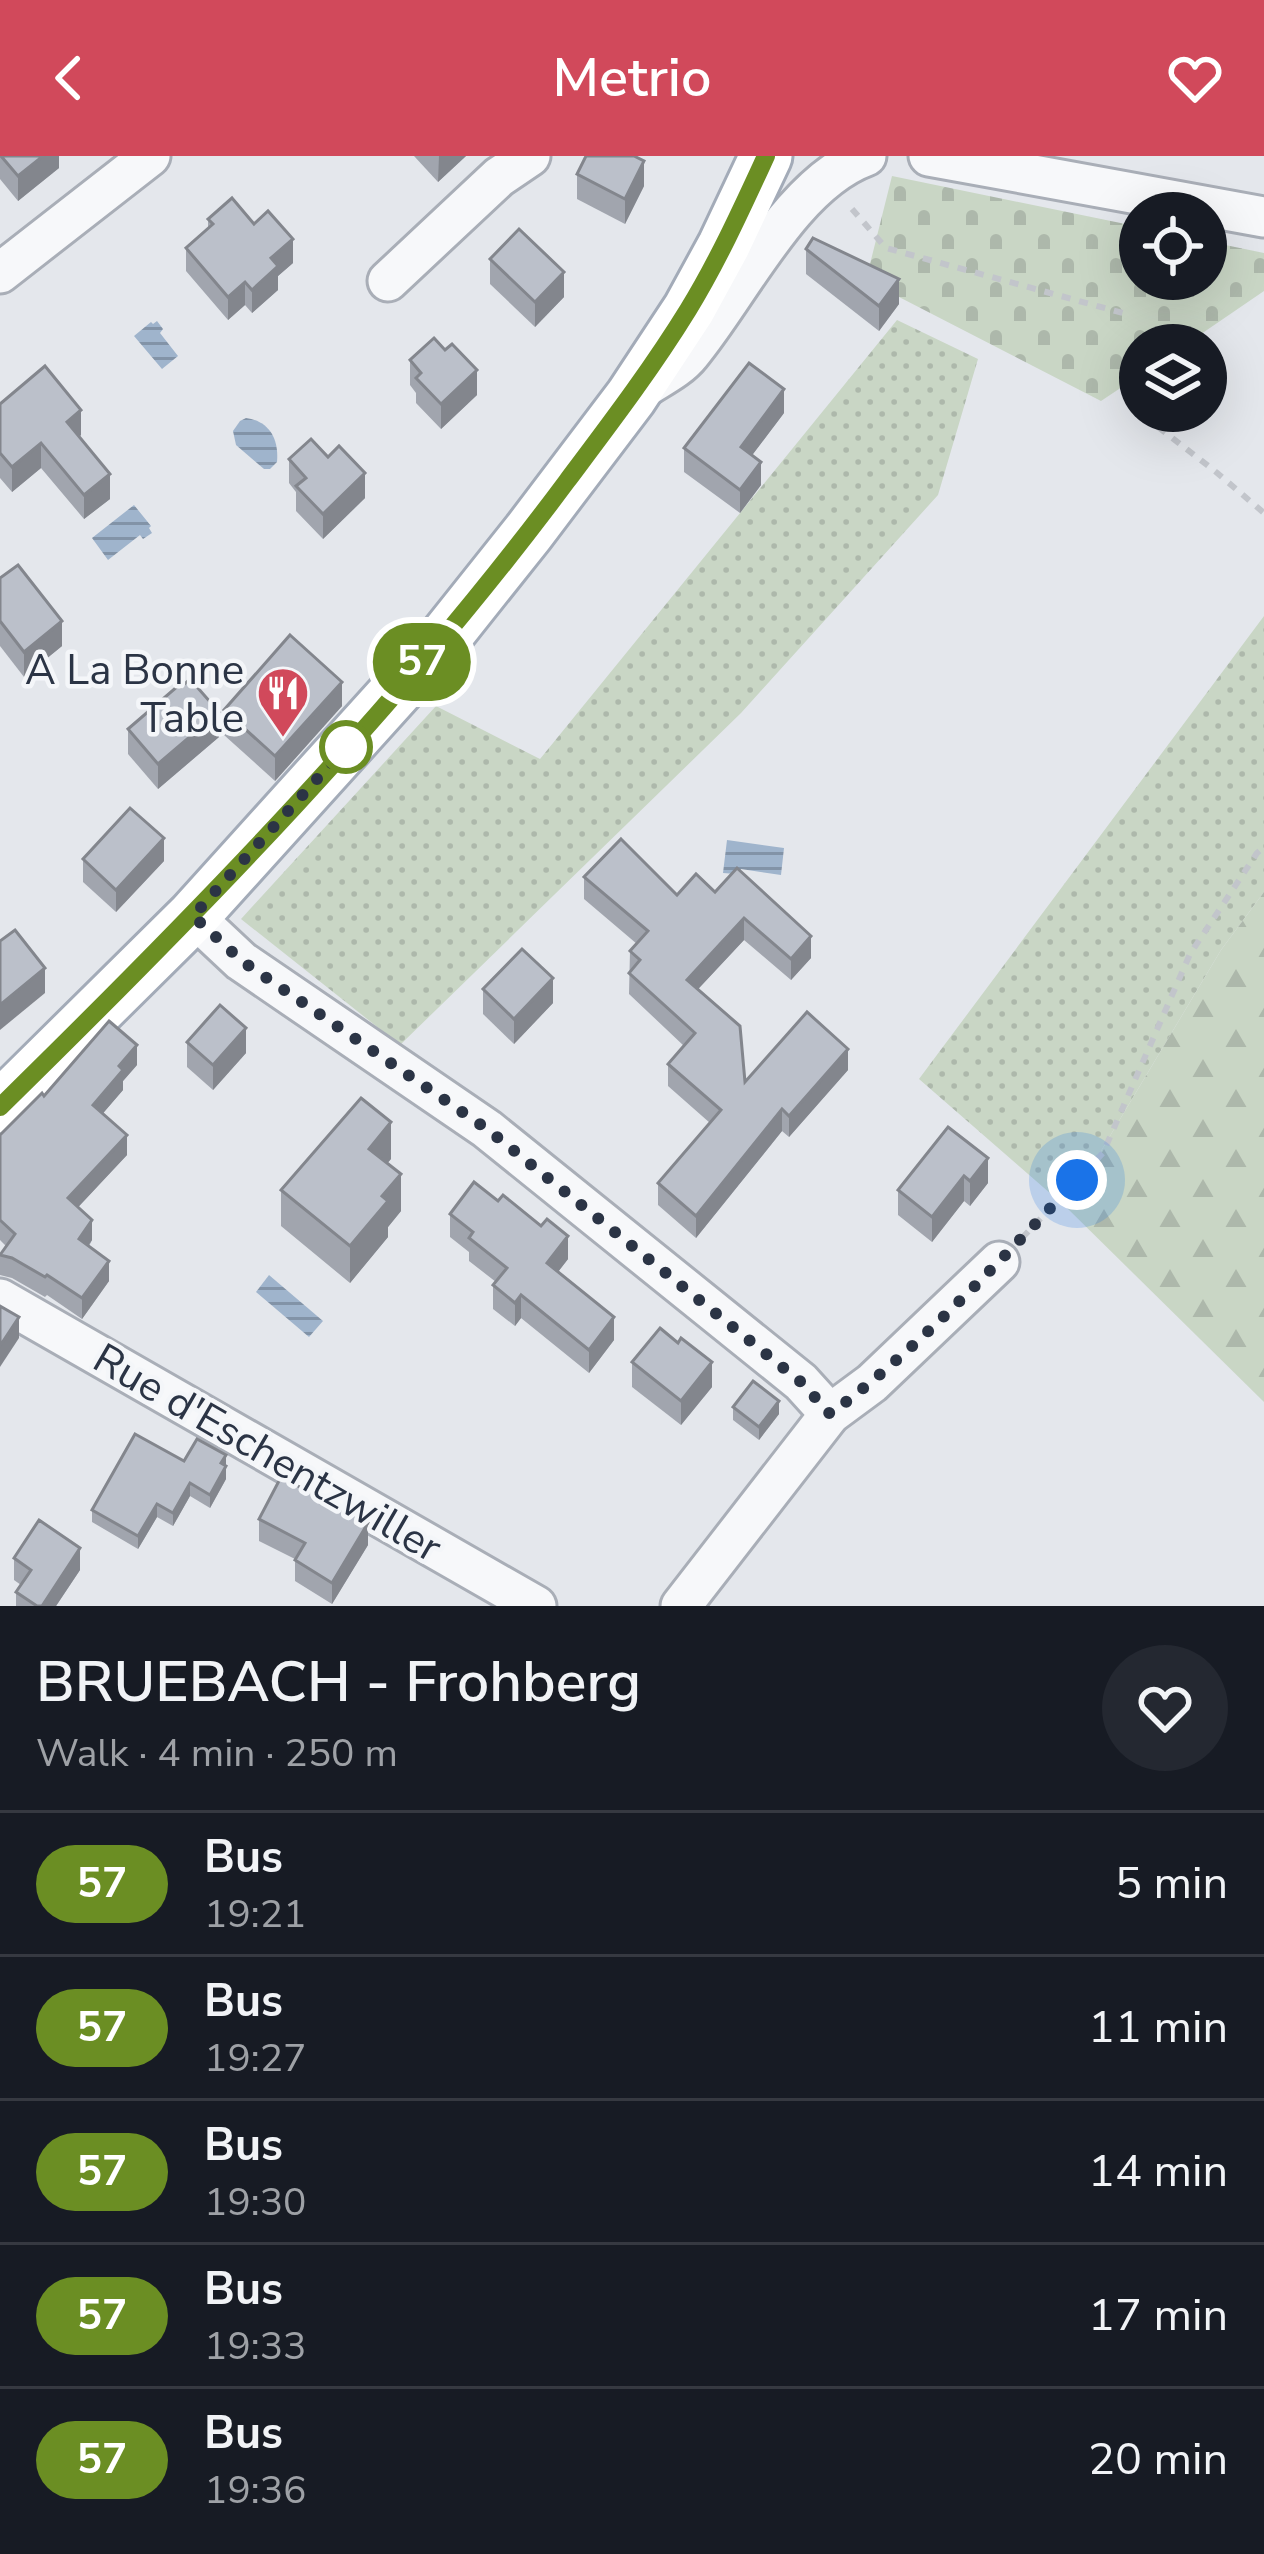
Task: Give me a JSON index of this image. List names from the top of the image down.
{
  "streets": {
    "street": ["Rue d'Eschentzwiller"]
  },
  "places": {
    "restaurant": ["A La Bonne Table"]
  },
  "lines": ["bus line 57"],
  "page": {
    "header": "Metrio",
    "on_map": "57",
    "heading": ["BRUEBACH - Frohberg", "Walk · 4 min · 250 m"],
    "list": [
      {
        "mark": "57",
        "name": "Bus",
        "note": "19:21",
        "value": "5 min"
      },
      {
        "mark": "57",
        "name": "Bus",
        "note": "19:27",
        "value": "11 min"
      },
      {
        "mark": "57",
        "name": "Bus",
        "note": "19:30",
        "value": "14 min"
      },
      {
        "mark": "57",
        "name": "Bus",
        "note": "19:33",
        "value": "17 min"
      },
      {
        "mark": "57",
        "name": "Bus",
        "note": "19:36",
        "value": "20 min"
      }
    ]
  }
}
